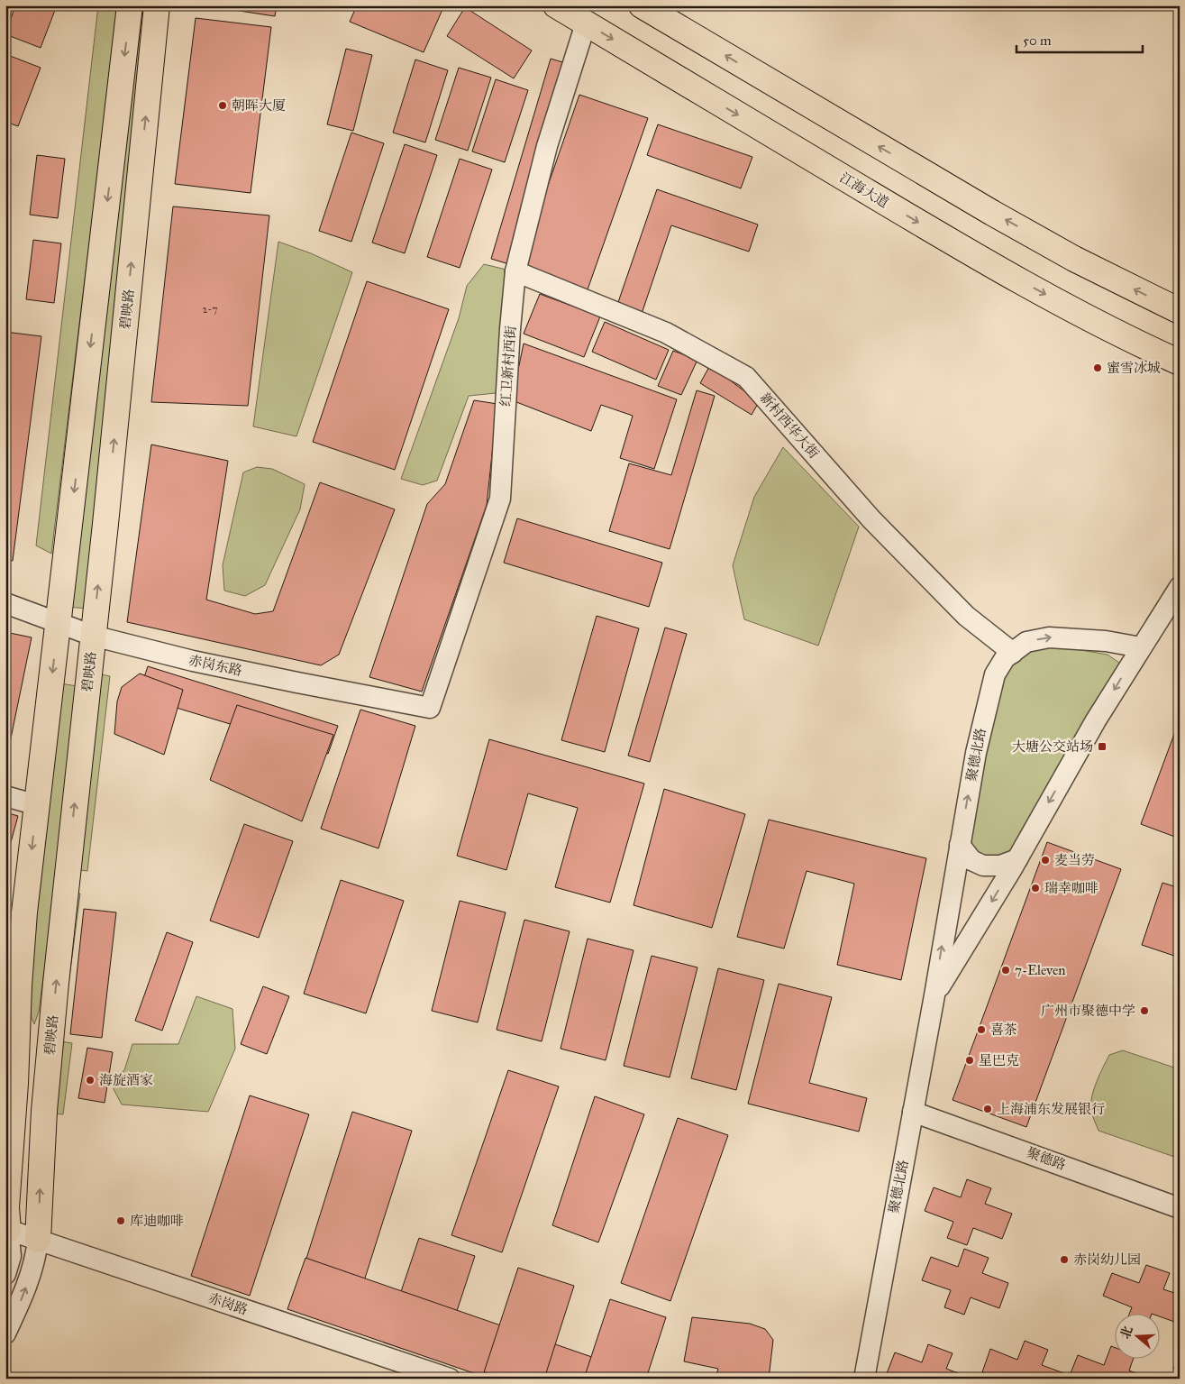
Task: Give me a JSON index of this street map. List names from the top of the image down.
{
  "streets": {
    "main road": ["江海大道", "碧映路"],
    "street": [
      "红卫新村西街",
      "新村西华大街",
      "赤岗东路",
      "聚德北路",
      "聚德路",
      "赤岗路"
    ]
  },
  "crossings": [
    ["江海大道", "红卫新村西街"],
    ["碧映路", "赤岗东路"],
    ["碧映路", "赤岗路"],
    ["红卫新村西街", "新村西华大街"],
    ["红卫新村西街", "赤岗东路"],
    ["新村西华大街", "聚德北路"],
    ["聚德北路", "聚德路"]
  ],
  "places": {
    "other": [
      "朝晖大厦",
      "蜜雪冰城",
      "麦当劳",
      "瑞幸咖啡",
      "7-Eleven",
      "广州市聚德中学",
      "喜茶",
      "星巴克",
      "海旋酒家",
      "上海浦东发展银行",
      "库迪咖啡",
      "赤岗幼儿园"
    ],
    "transit": ["大塘公交站场"]
  },
  "house_numbers": ["2-7"],
  "scale_bar": "50 m",
  "north": "left"
}
